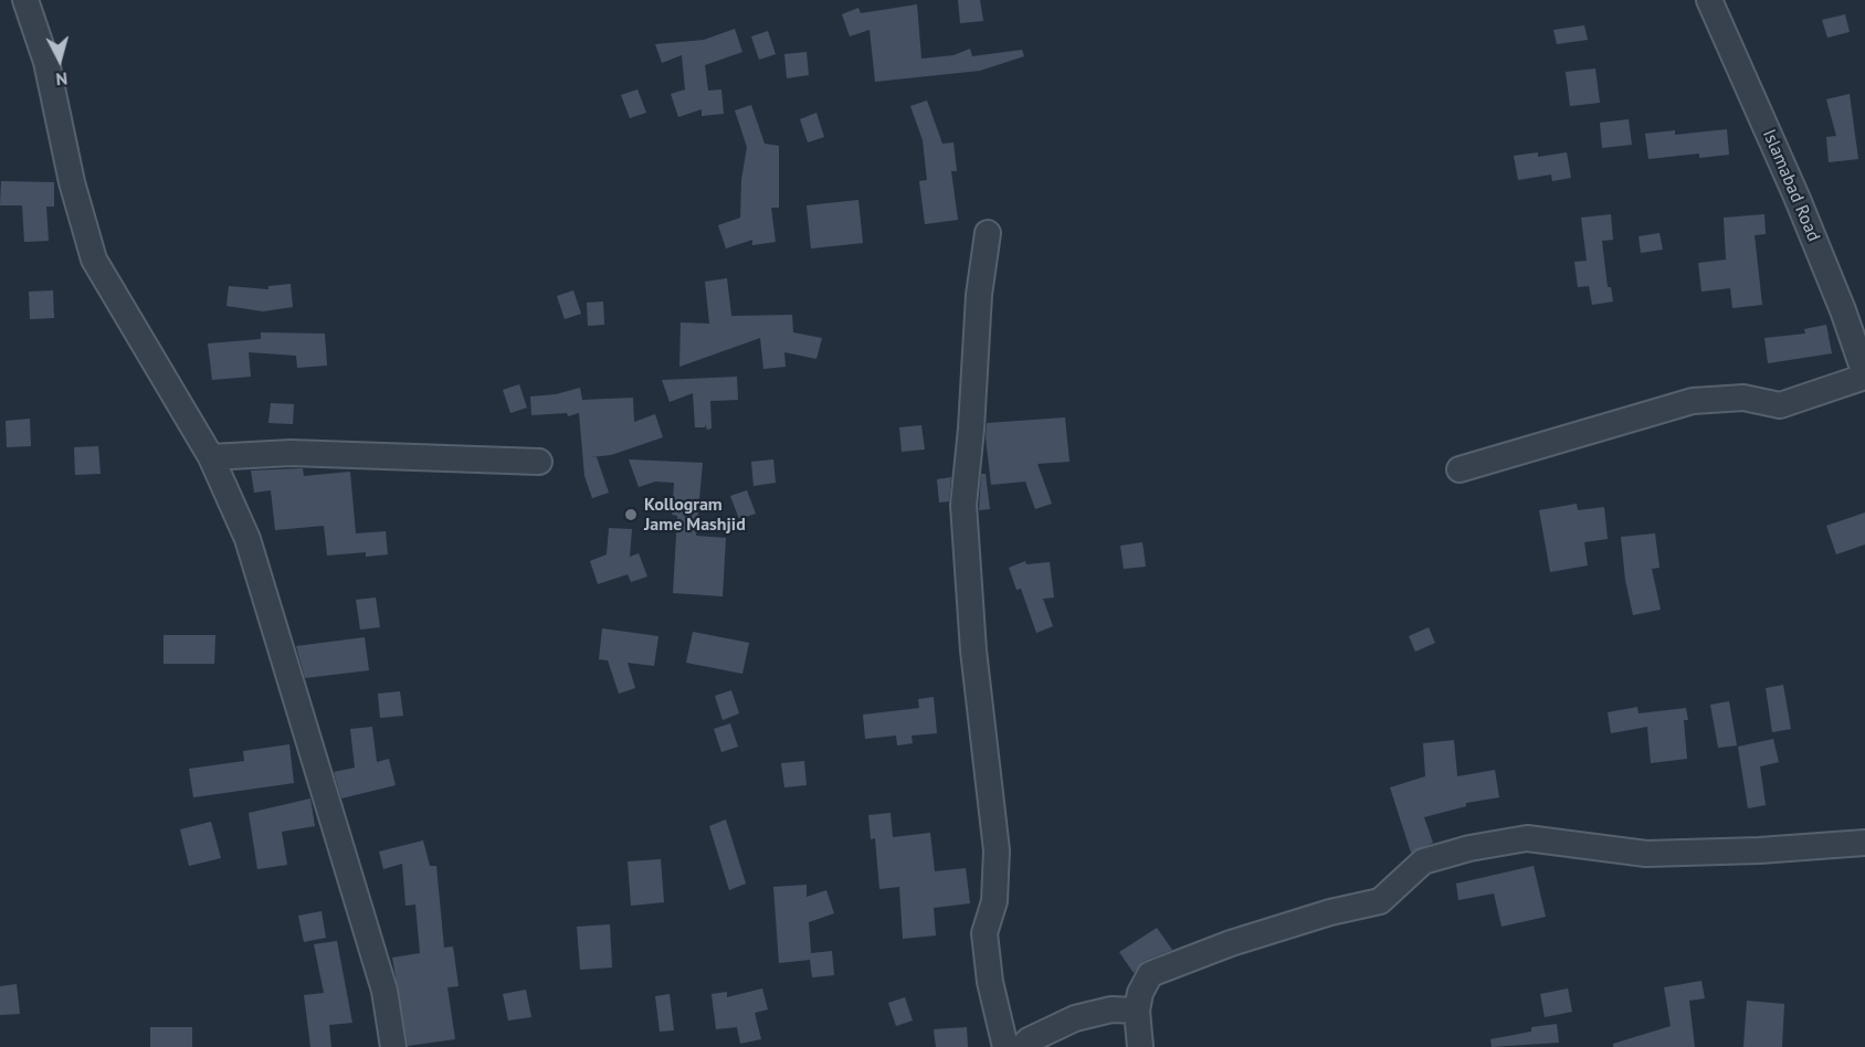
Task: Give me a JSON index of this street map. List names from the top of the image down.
{
  "streets": {
    "street": ["Islamabad Road"]
  },
  "places": ["Kollogram Jame Mashjid"],
  "north": "bottom"
}
